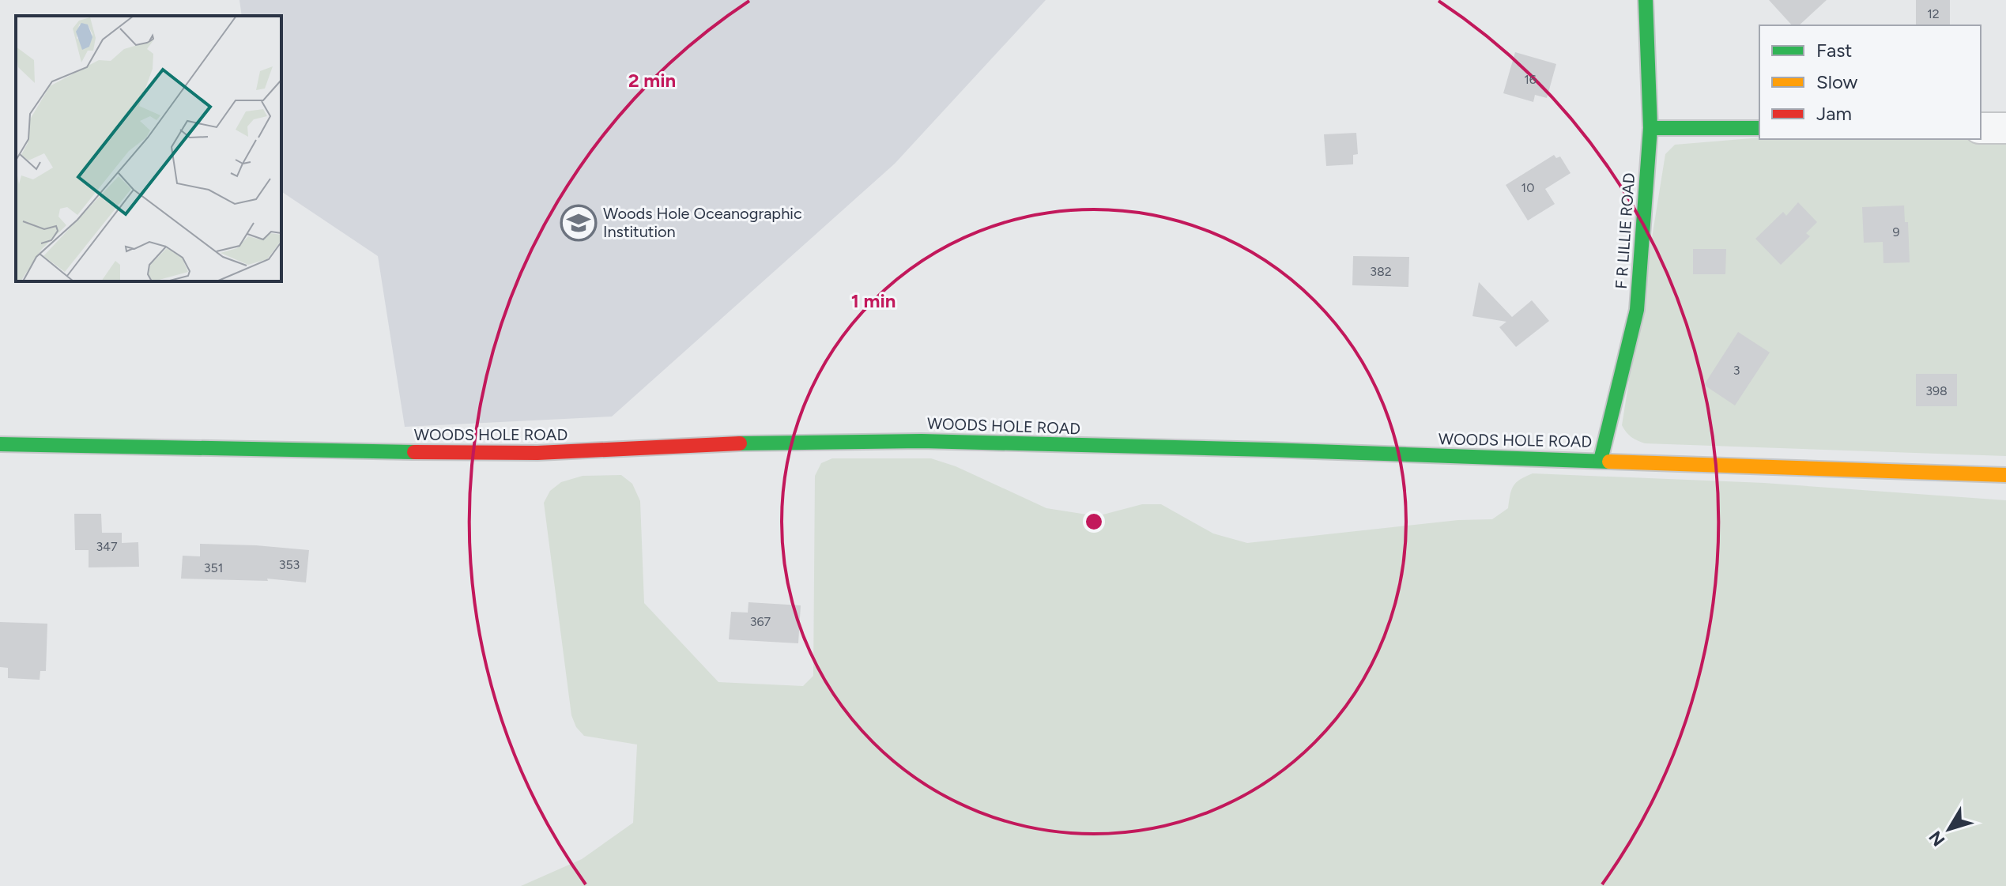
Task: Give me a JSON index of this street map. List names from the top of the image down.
{
  "streets": {
    "main road": ["F R LILLIE ROAD", "WOODS HOLE ROAD"]
  },
  "crossings": [
    ["F R LILLIE ROAD", "WOODS HOLE ROAD"]
  ],
  "places": {
    "school or university": ["Woods Hole Oceanographic Institution"]
  },
  "house_numbers": [
    "12",
    "16",
    "10",
    "9",
    "382",
    "3",
    "398",
    "347",
    "353",
    "351",
    "367"
  ],
  "legend": ["Fast", "Slow", "Jam"],
  "north": "bottom left",
  "rings": ["2 min", "1 min"]
}
